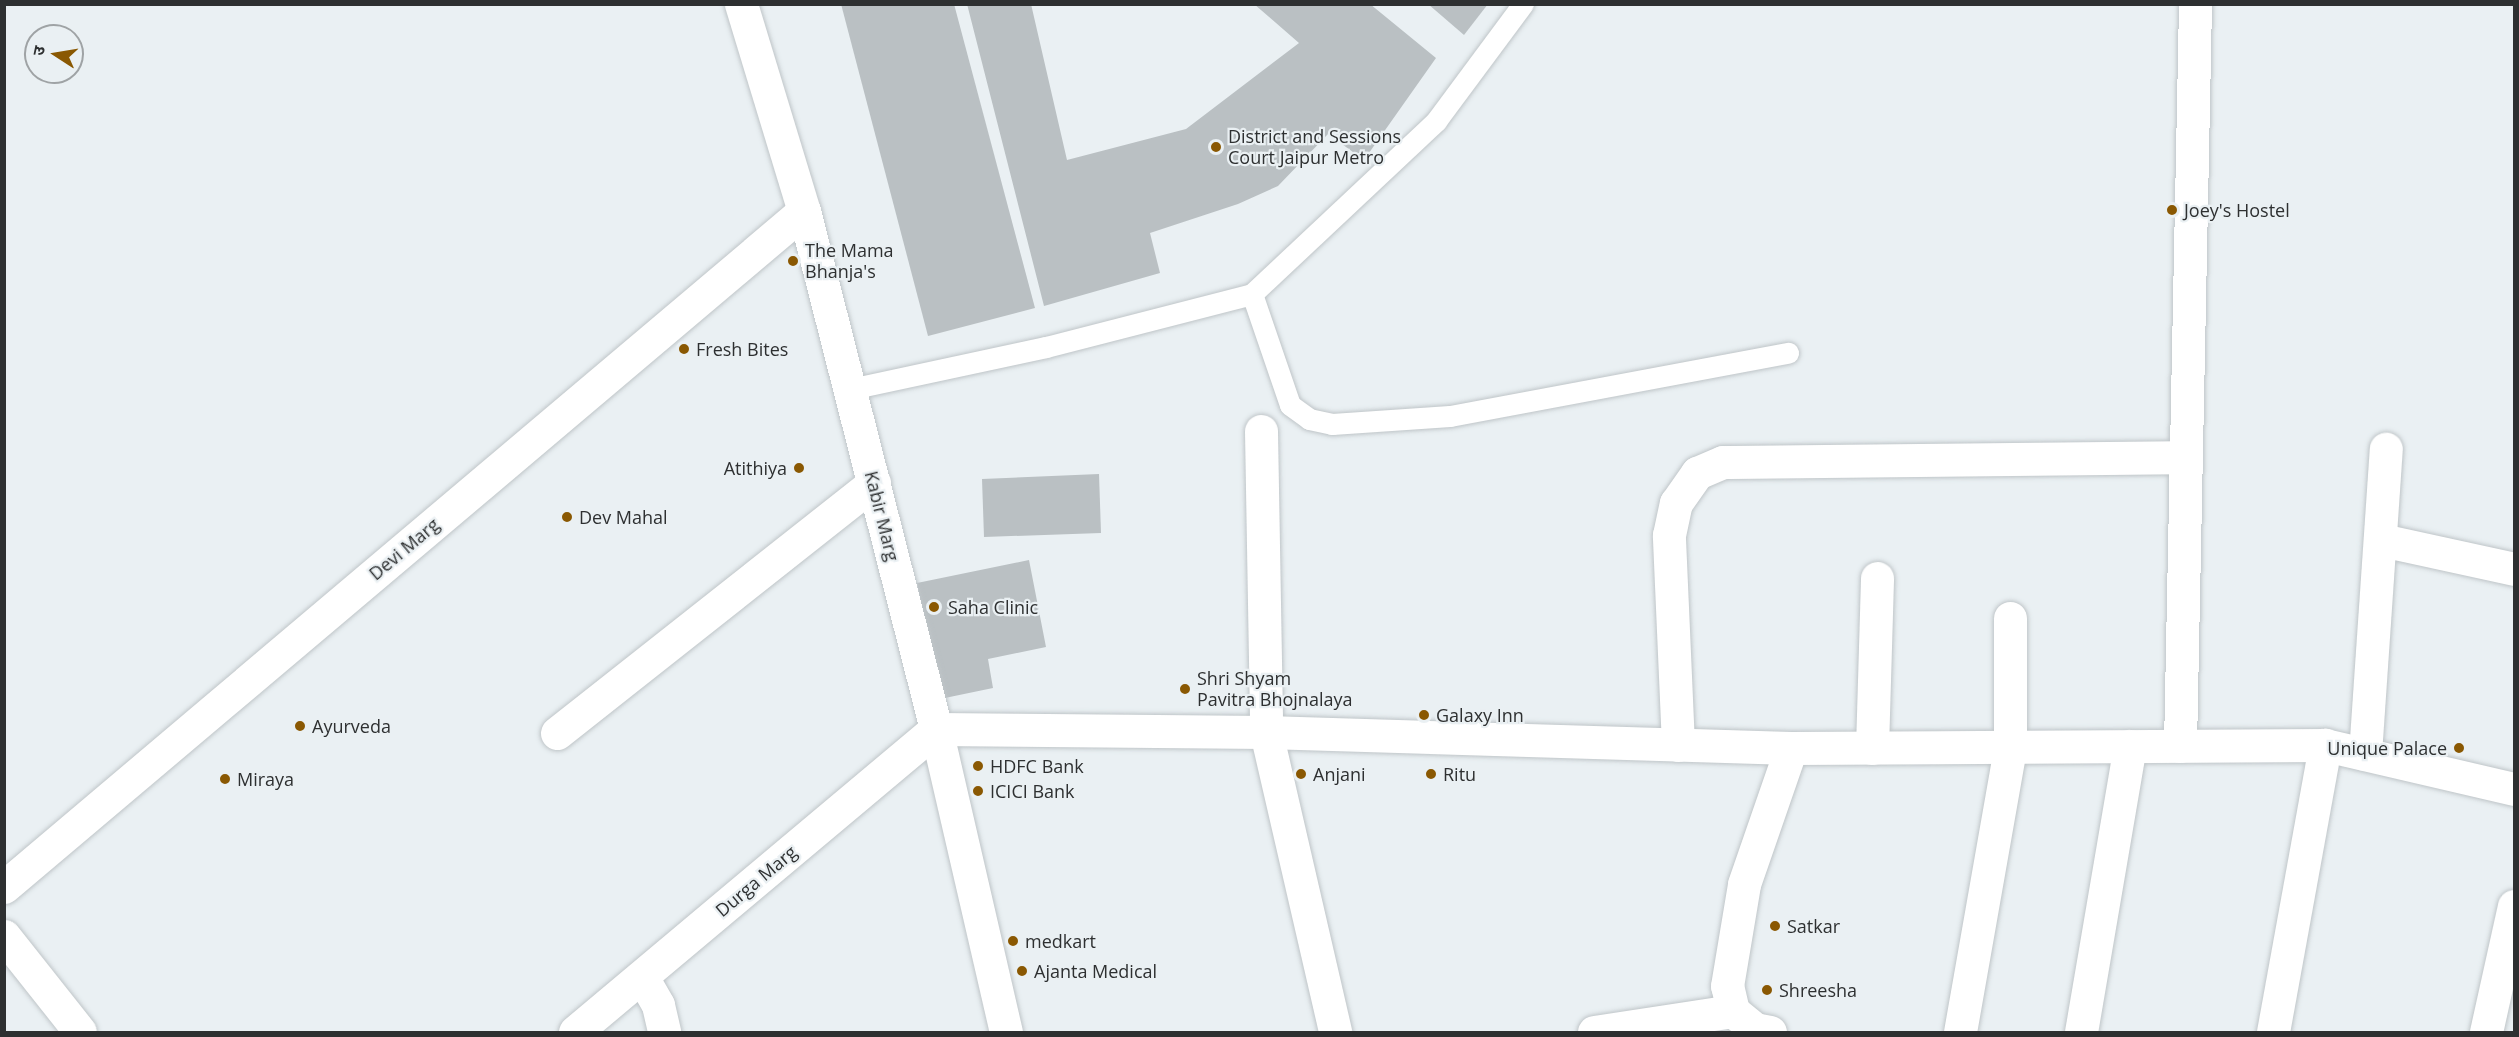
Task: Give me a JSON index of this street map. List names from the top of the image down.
{
  "streets": {
    "street": ["Kabir Marg", "Devi Marg", "Durga Marg"]
  },
  "crossings": [
    ["Kabir Marg", "Devi Marg"],
    ["Kabir Marg", "Durga Marg"]
  ],
  "places": [
    "District and Sessions Court Jaipur Metro",
    "Joey's Hostel",
    "The Mama Bhanja's",
    "Fresh Bites",
    "Atithiya",
    "Dev Mahal",
    "Saha Clinic",
    "Shri Shyam Pavitra Bhojnalaya",
    "Galaxy Inn",
    "Ayurveda",
    "Unique Palace",
    "HDFC Bank",
    "Anjani",
    "Ritu",
    "Miraya",
    "ICICI Bank",
    "Satkar",
    "medkart",
    "Ajanta Medical",
    "Shreesha"
  ],
  "north": "left"
}
